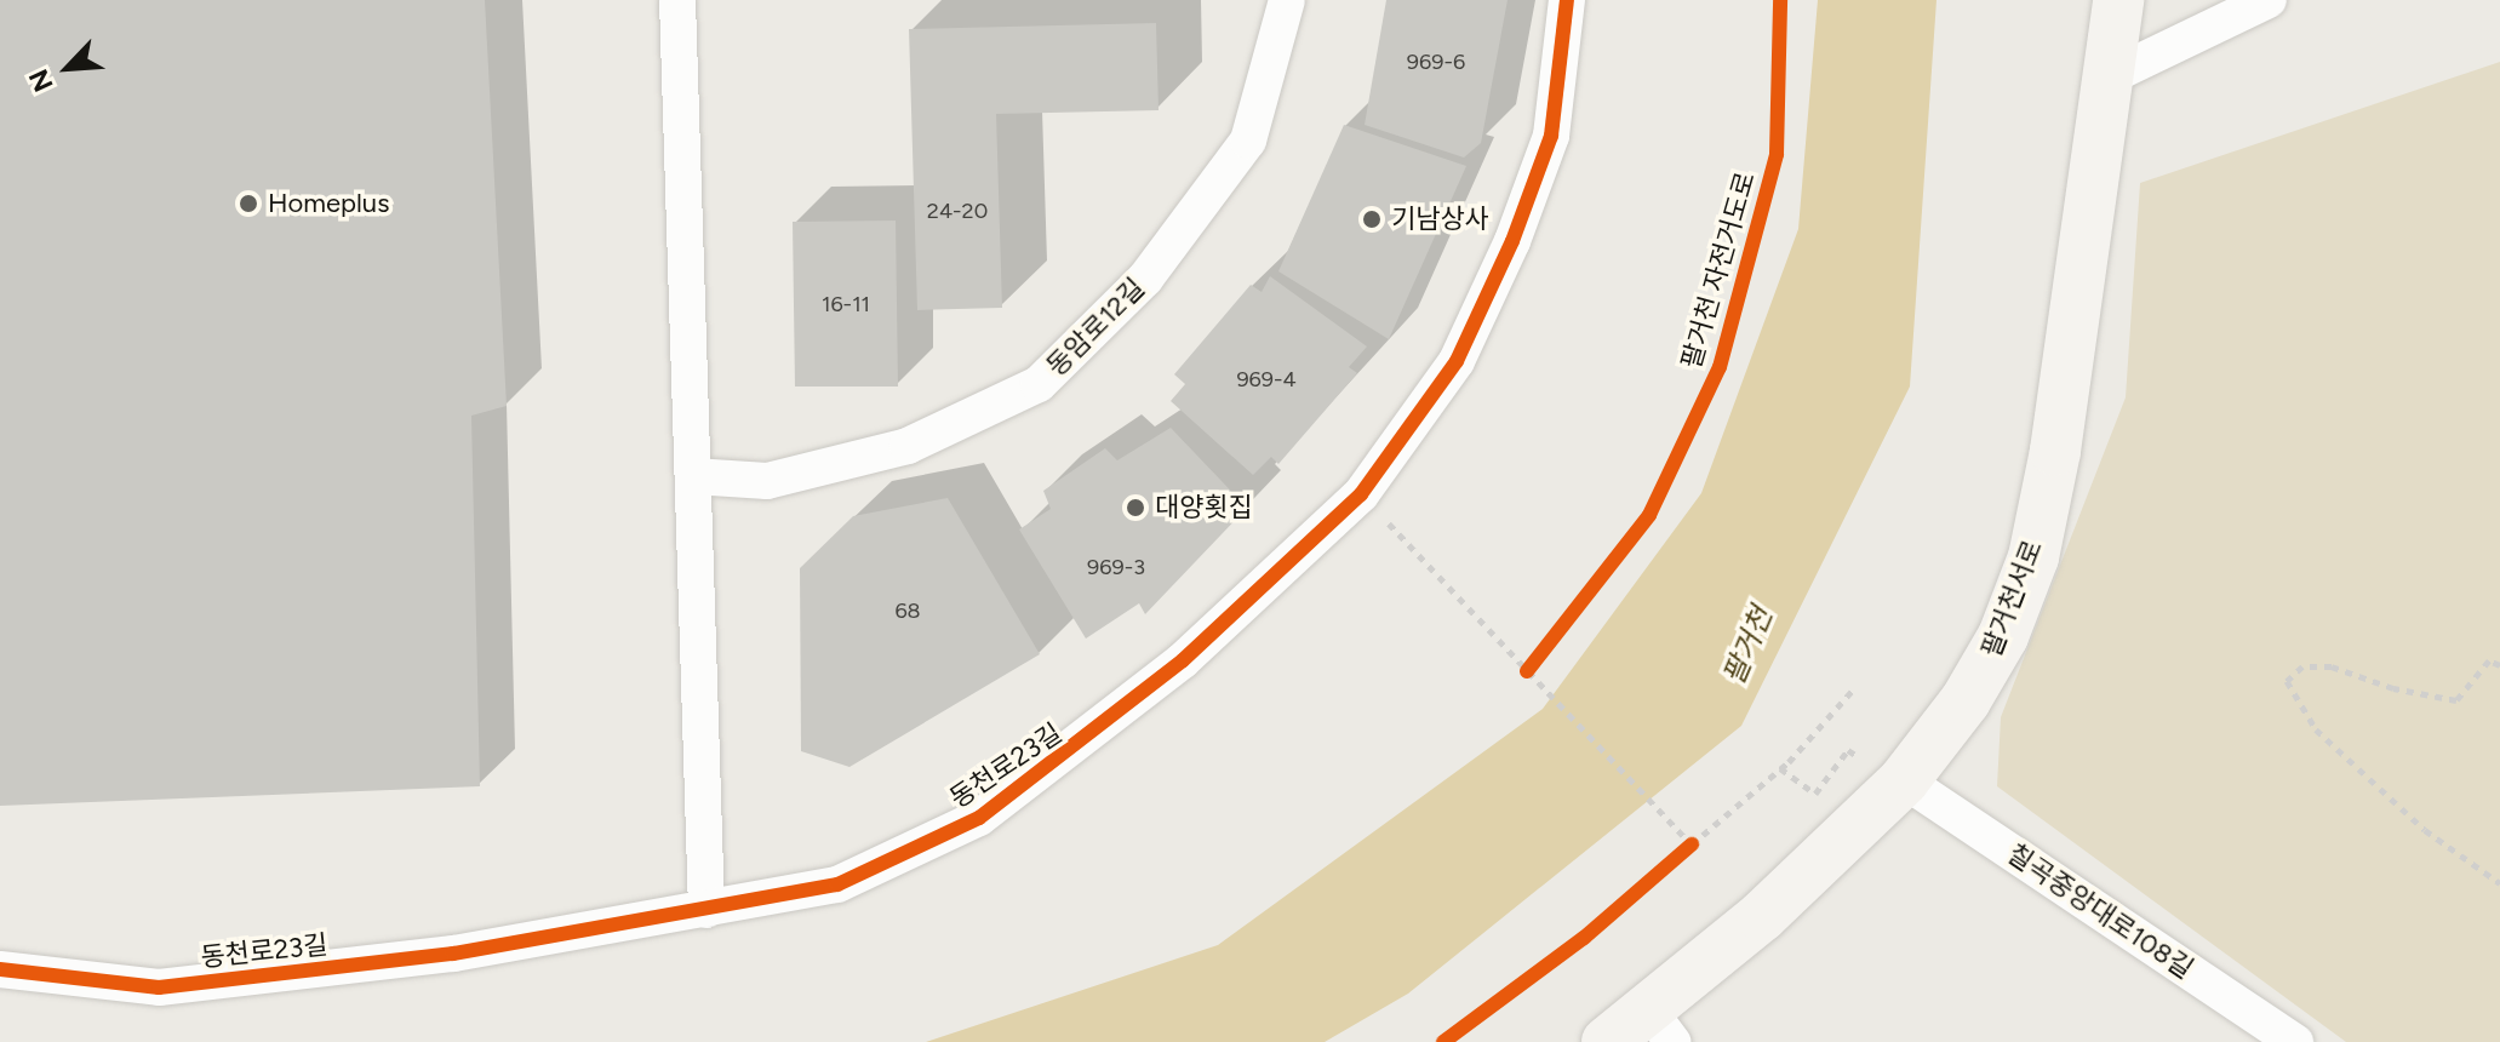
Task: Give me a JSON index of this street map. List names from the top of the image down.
{
  "streets": {
    "main road": ["팔거천서로"],
    "street": ["동암로12길", "동천로23길", "칠곡중앙대로108길"],
    "cycle path": ["팔거천 자전거도로"]
  },
  "crossings": [
    ["팔거천서로", "칠곡중앙대로108길"]
  ],
  "water": ["팔거천"],
  "places": ["Homeplus", "기남상사", "대양횟집"],
  "house_numbers": [
    "969-6",
    "24-20",
    "16-11",
    "969-4",
    "969-3",
    "68"
  ],
  "north": "bottom left"
}
